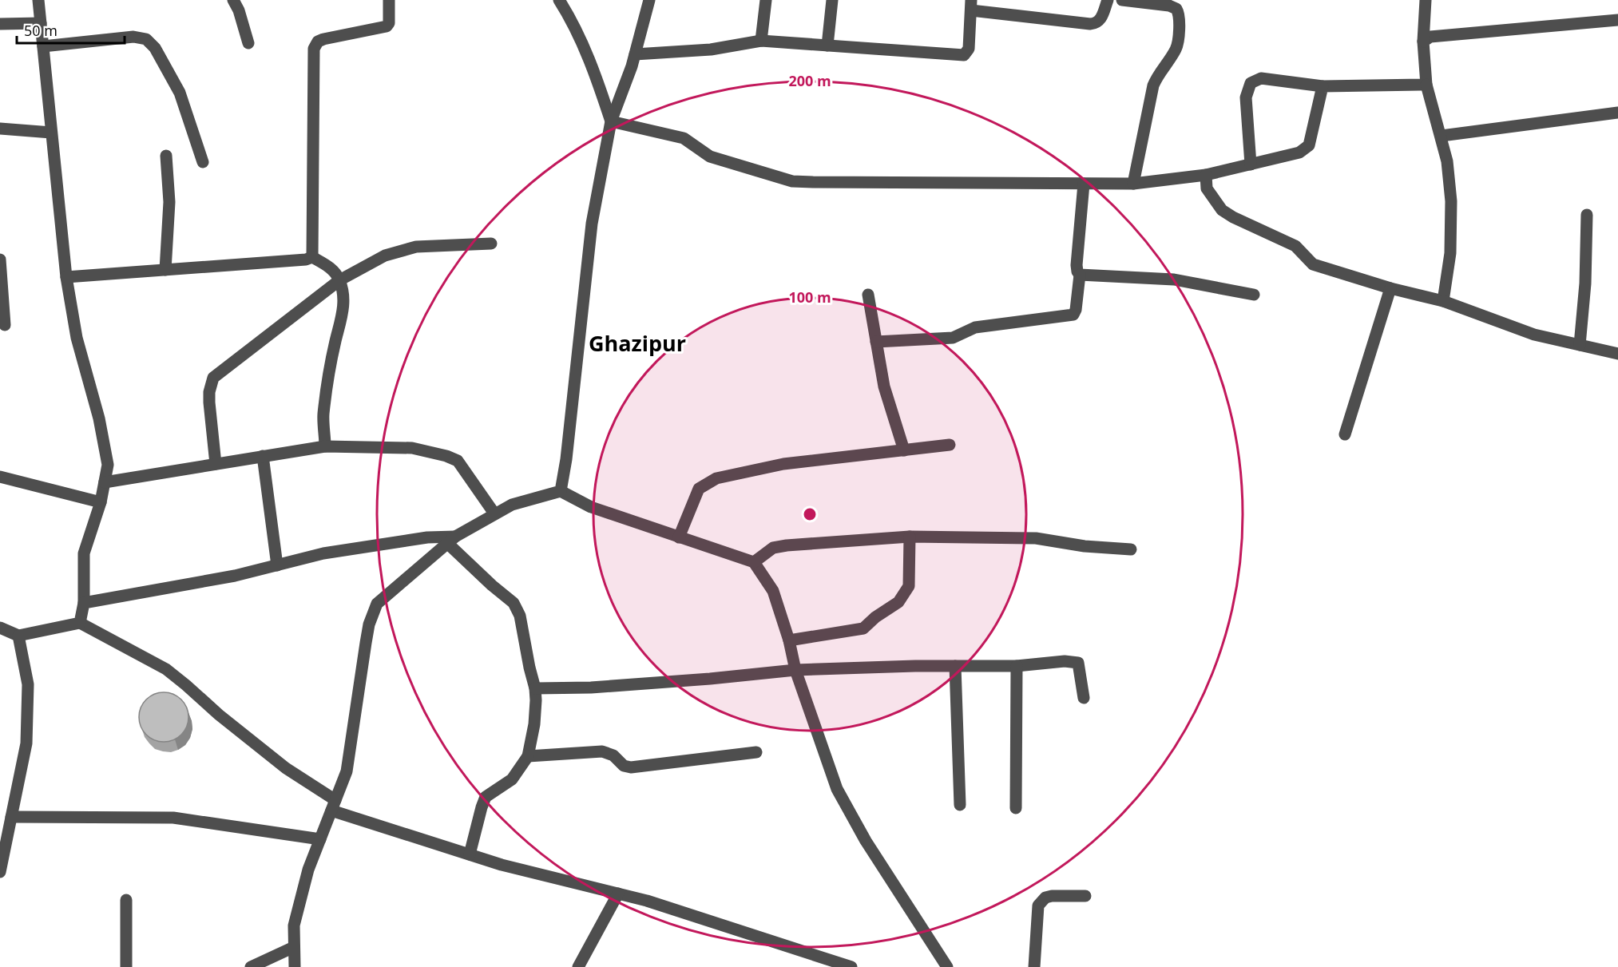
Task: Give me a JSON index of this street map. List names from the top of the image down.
{
  "districts": ["Ghazipur"],
  "scale_bar": "50 m",
  "rings": ["200 m", "100 m"]
}
